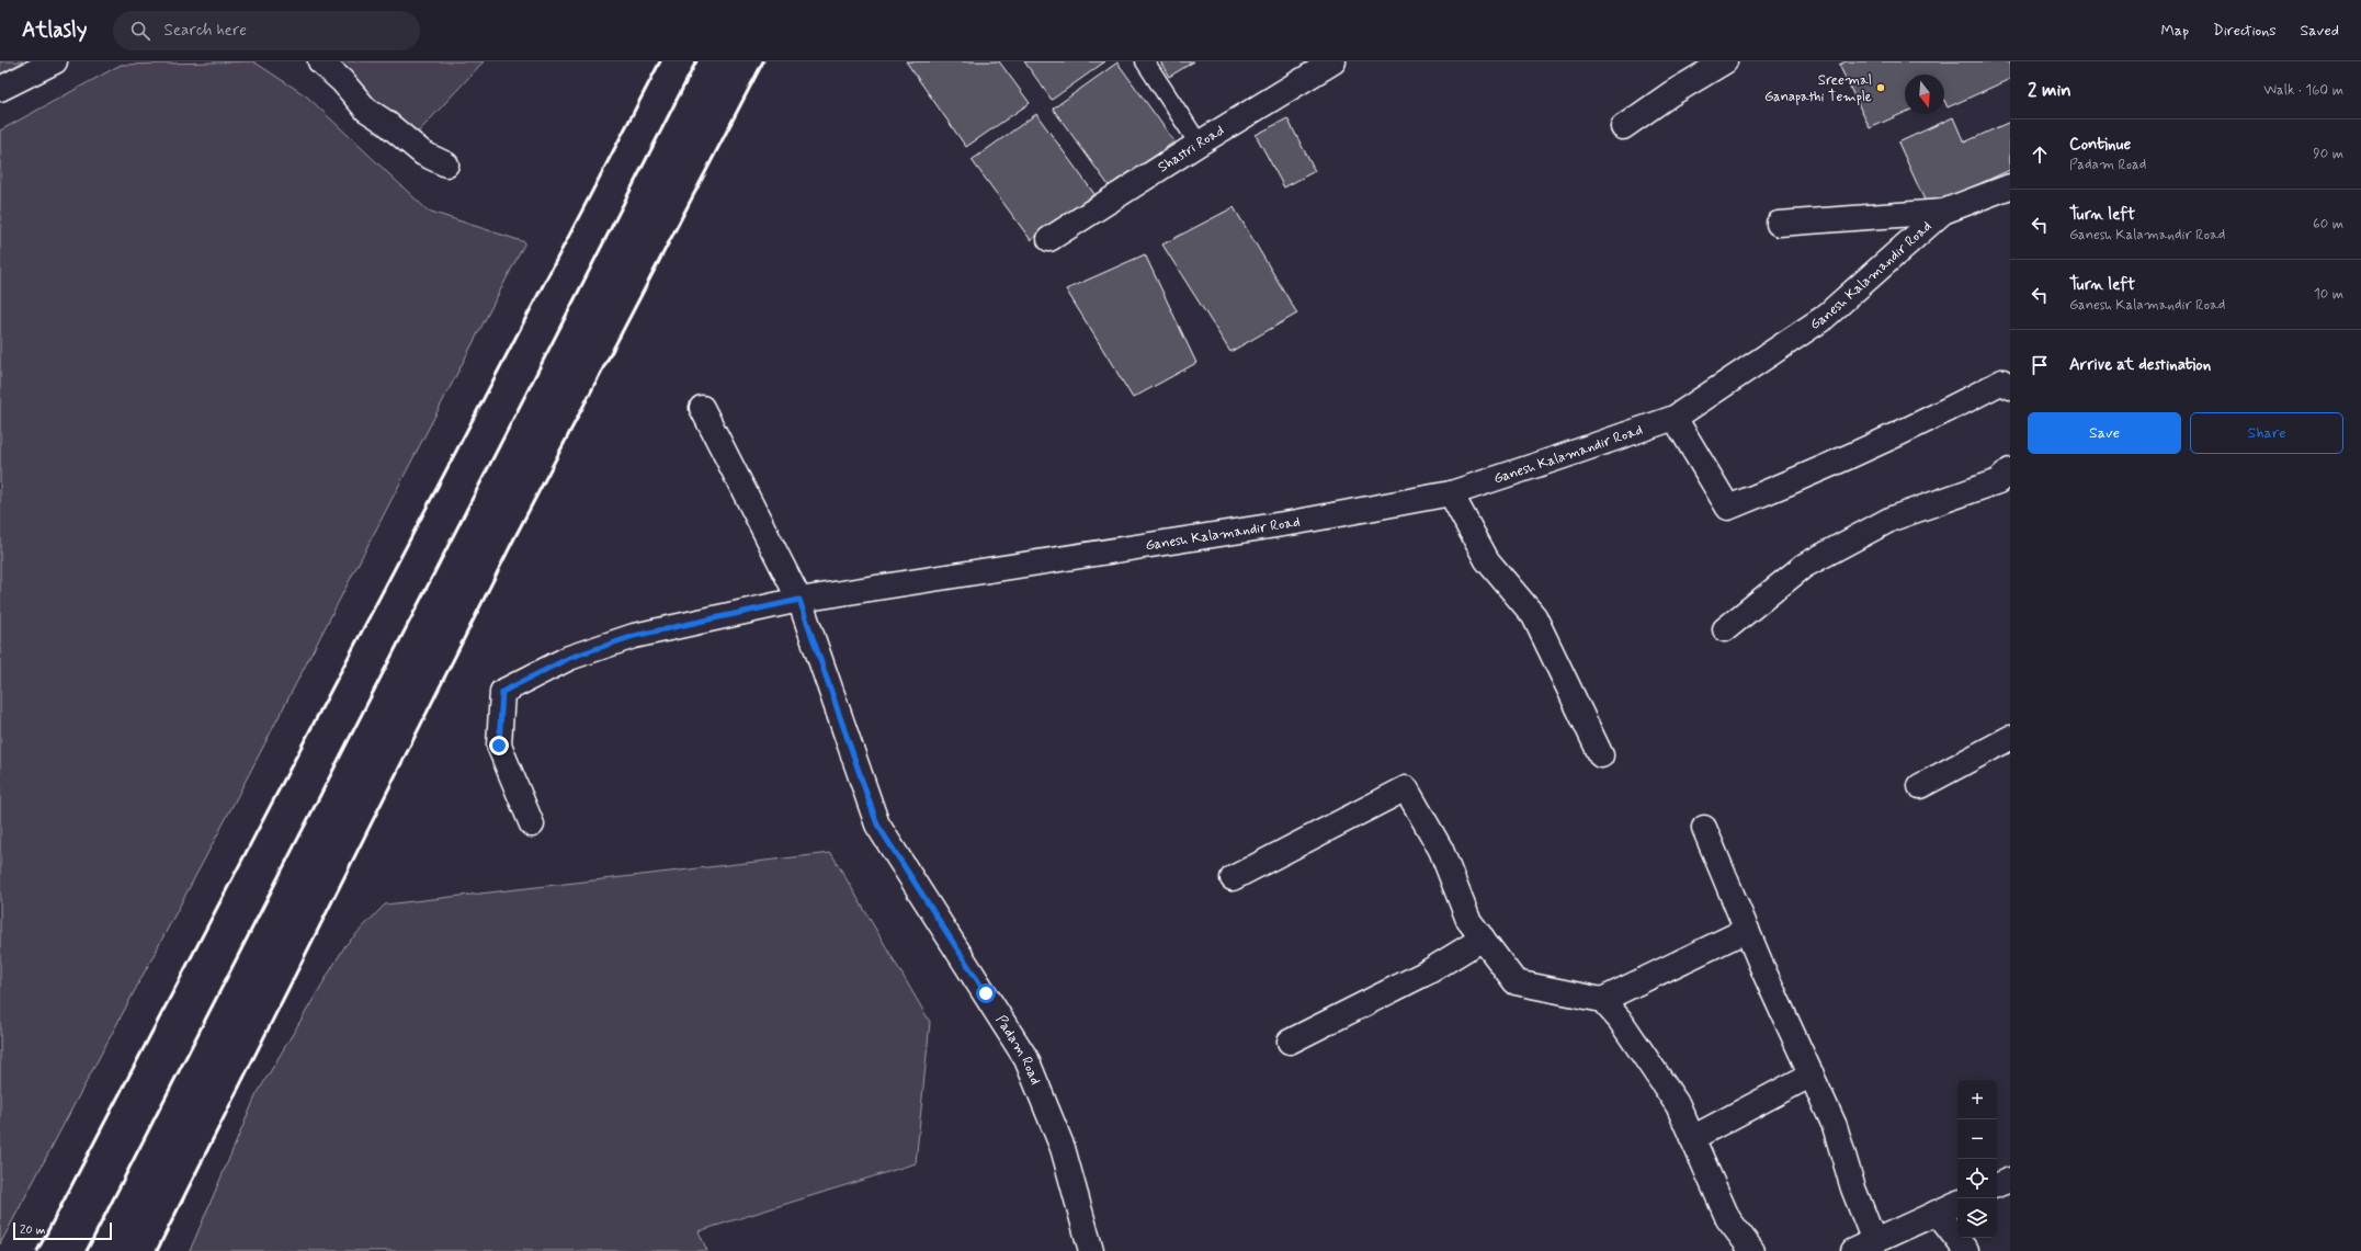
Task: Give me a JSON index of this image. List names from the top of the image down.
{
  "streets": {
    "street": ["Shastri Road", "Ganesh Kalamandir Road", "Padam Road"]
  },
  "crossings": [
    ["Ganesh Kalamandir Road", "Padam Road"]
  ],
  "places": ["Sreemal Ganapathi Temple"],
  "scale_bar": "20 m",
  "north": "bottom",
  "page": {
    "header": "Atlasly",
    "search": "Search here",
    "nav": ["Map", "Directions", "Saved"],
    "heading": ["2 min", "Walk · 160 m"],
    "list": [
      ["Continue", "Padam Road", "90 m"],
      ["Turn left", "Ganesh Kalamandir Road", "60 m"],
      ["Turn left", "Ganesh Kalamandir Road", "10 m"],
      "Arrive at destination"
    ],
    "buttons": ["Save", "Share"],
    "map_buttons": ["+", "−"],
    "scale": "20 m"
  }
}
